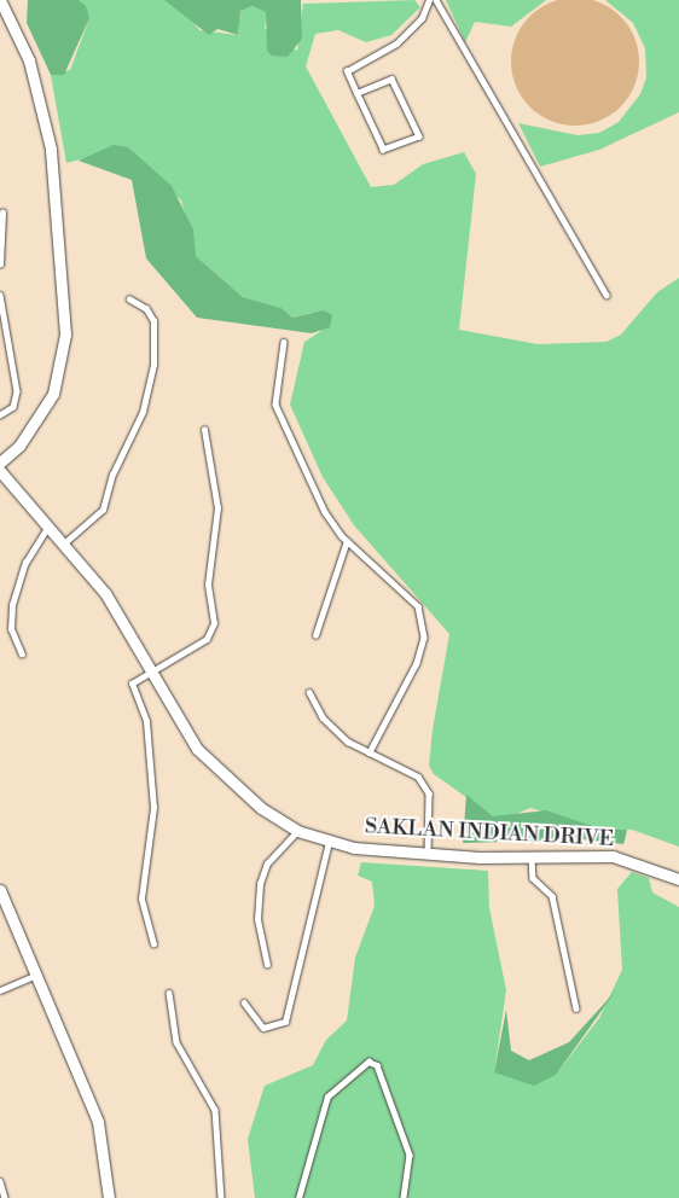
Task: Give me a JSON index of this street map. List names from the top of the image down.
{
  "streets": {
    "street": ["SAKLAN INDIAN DRIVE"]
  }
}
